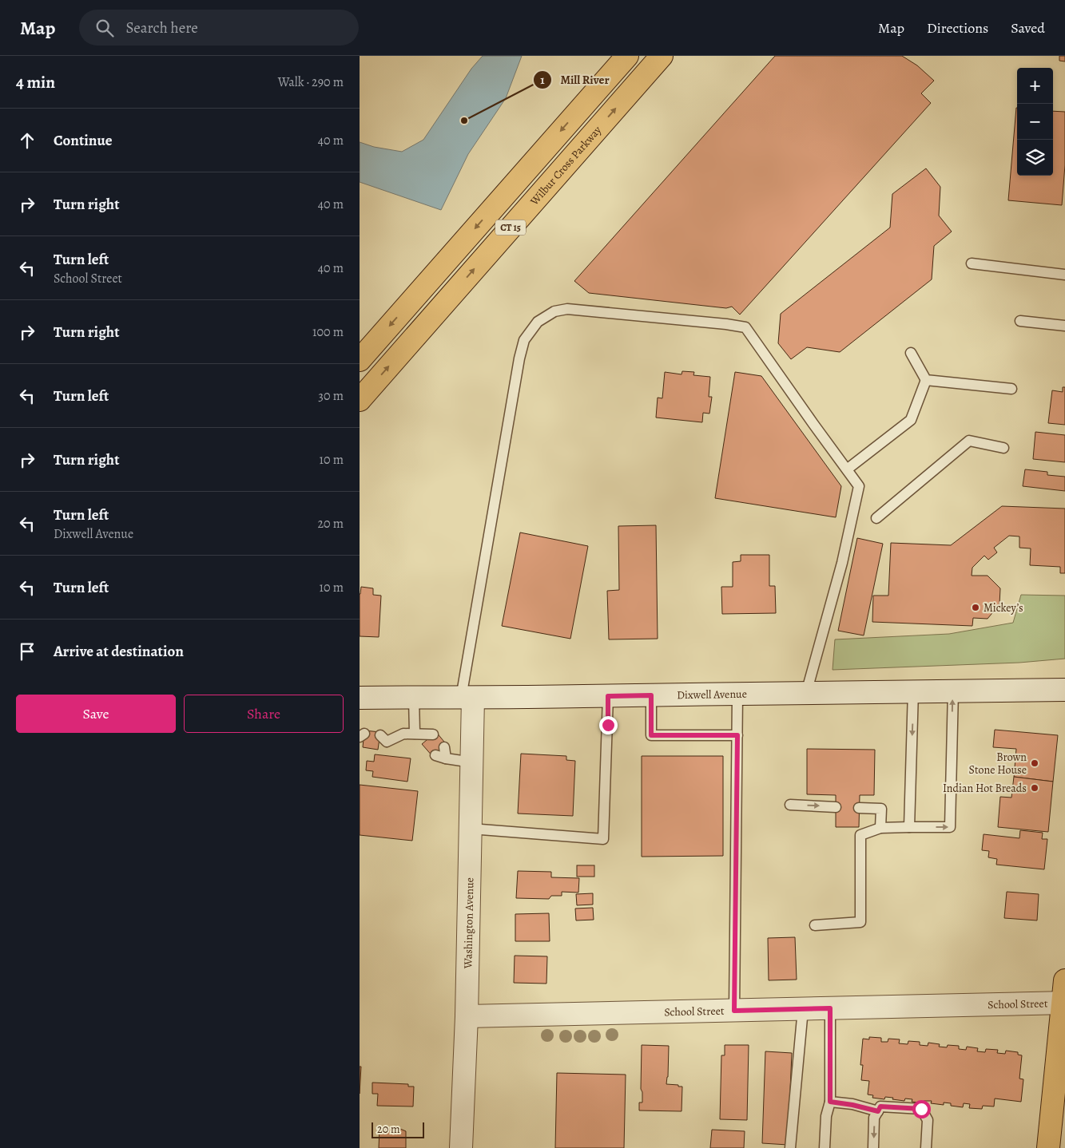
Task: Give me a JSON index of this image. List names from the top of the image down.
{
  "streets": {
    "main road": ["Wilbur Cross Parkway", "CT 15"],
    "street": ["Dixwell Avenue", "Washington Avenue", "School Street"]
  },
  "crossings": [
    ["Dixwell Avenue", "Washington Avenue"],
    ["Washington Avenue", "School Street"]
  ],
  "places": [
    "Mill River",
    "Mickey’s",
    "Brown Stone House",
    "Indian Hot Breads"
  ],
  "scale_bar": "20 m",
  "page": {
    "header": "Map",
    "search": "Search here",
    "nav": ["Map", "Directions", "Saved"],
    "heading": ["4 min", "Walk · 290 m"],
    "map_buttons": ["+", "−"],
    "list": [
      ["Continue", "40 m"],
      ["Turn right", "40 m"],
      ["Turn left", "School Street", "40 m"],
      ["Turn right", "100 m"],
      ["Turn left", "30 m"],
      ["Turn right", "10 m"],
      ["Turn left", "Dixwell Avenue", "20 m"],
      ["Turn left", "10 m"],
      "Arrive at destination"
    ],
    "buttons": ["Save", "Share"],
    "scale": "20 m"
  }
}
